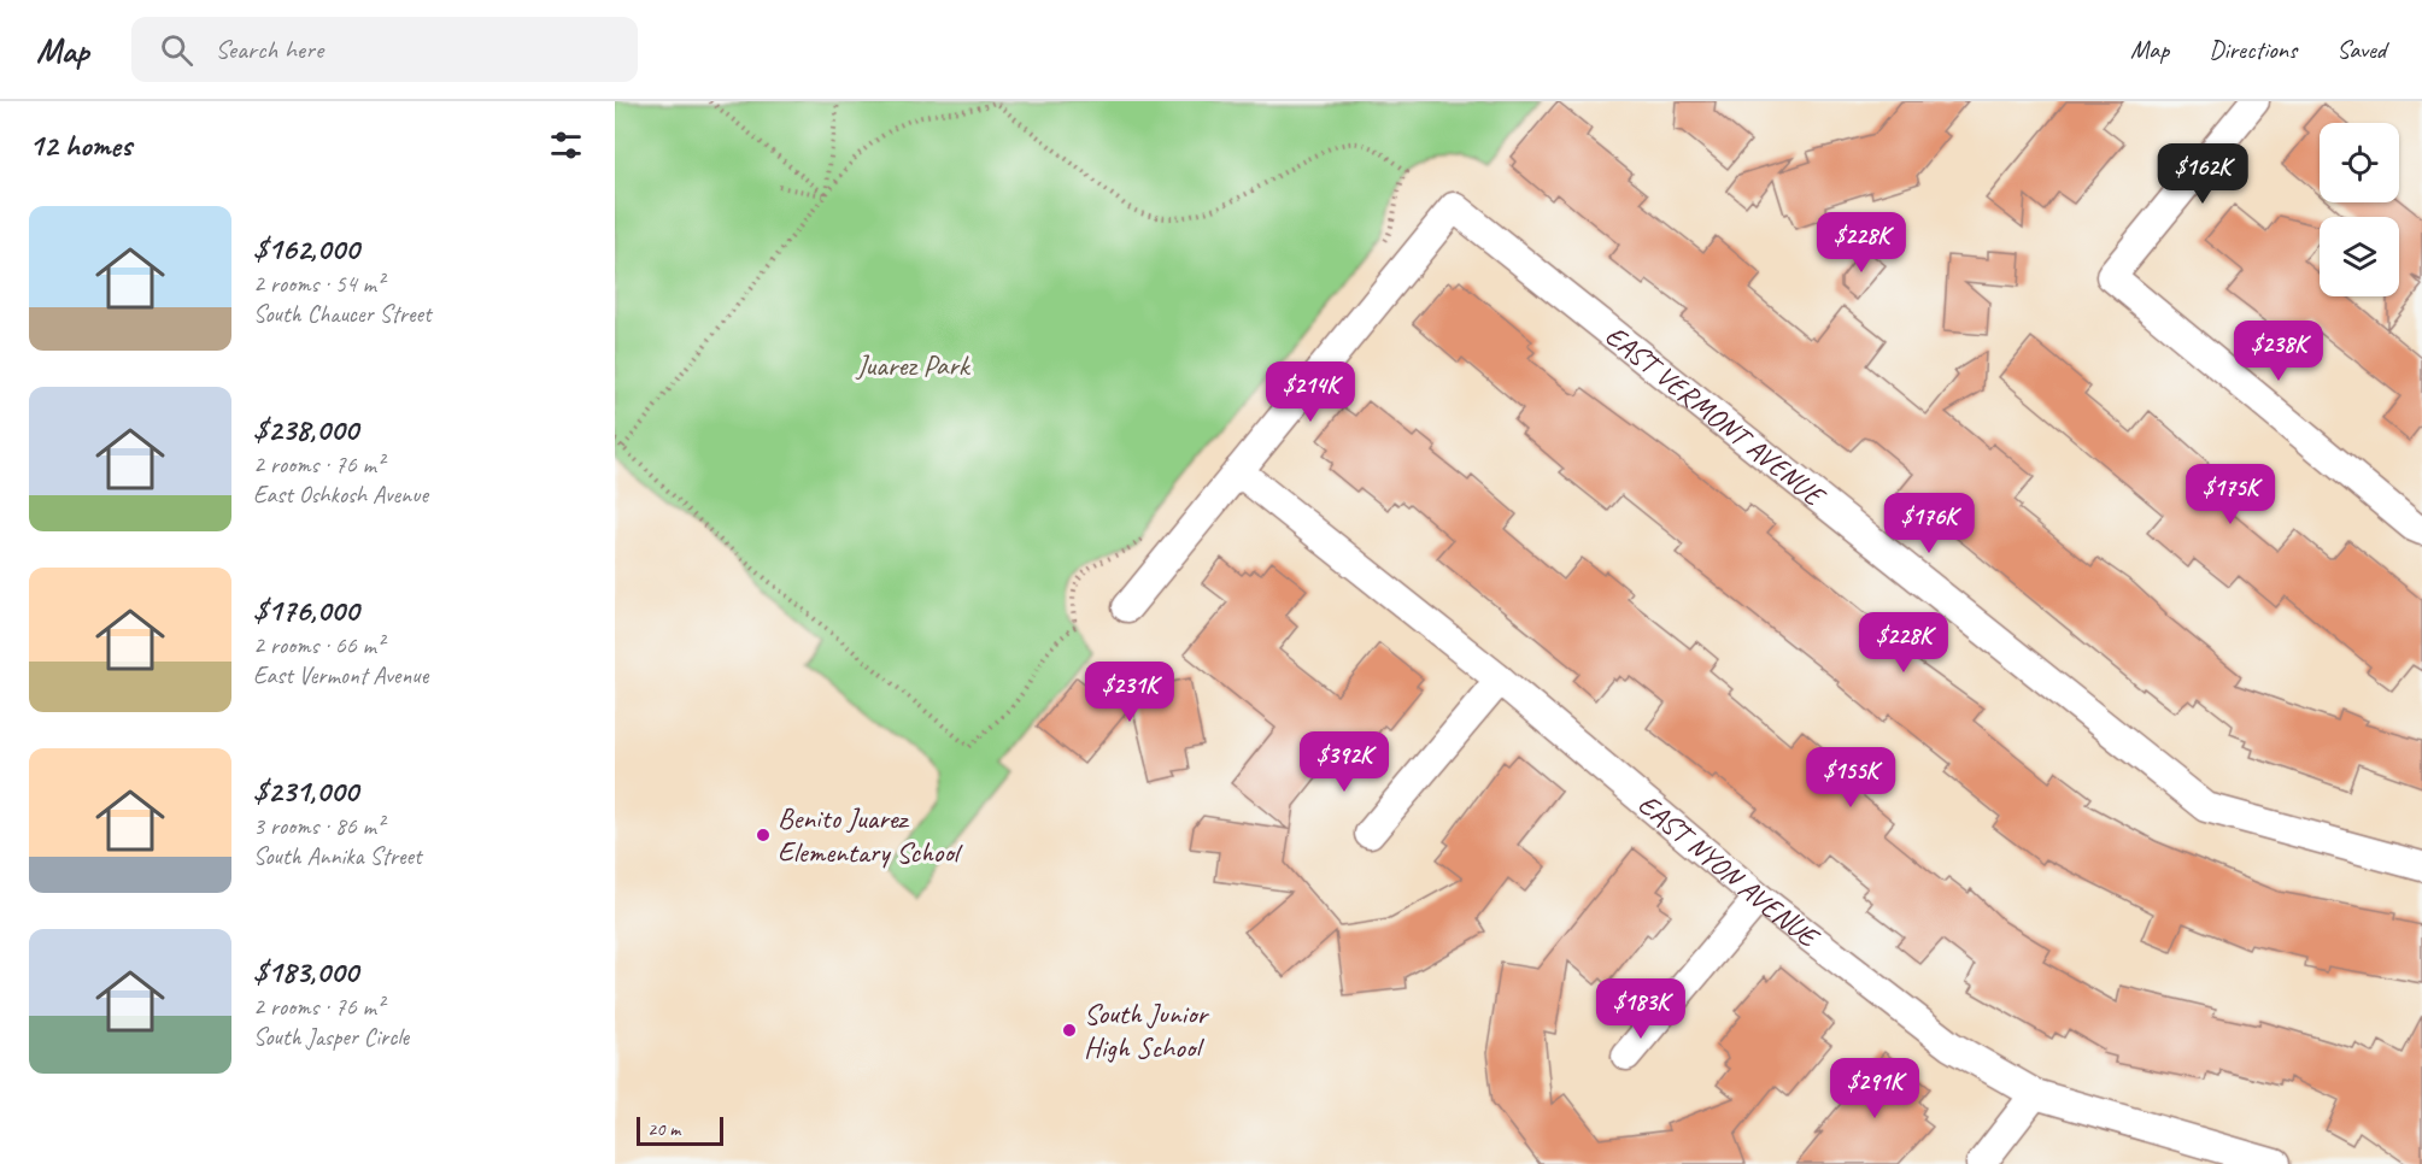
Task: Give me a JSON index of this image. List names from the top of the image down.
{
  "streets": {
    "street": ["EAST VERMONT AVENUE", "EAST NYON AVENUE"]
  },
  "crossings": [
    ["EAST VERMONT AVENUE", "EAST NYON AVENUE"]
  ],
  "parks": ["Juarez Park"],
  "places": ["Benito Juarez Elementary School", "South Junior High School"],
  "scale_bar": "20 m",
  "page": {
    "header": "Map",
    "search": "Search here",
    "nav": ["Map", "Directions", "Saved"],
    "heading": "12 homes",
    "price": [
      "$162K",
      "$228K",
      "$238K",
      "$214K",
      "$175K",
      "$176K",
      "$228K",
      "$231K",
      "$392K",
      "$155K",
      "$183K",
      "$291K"
    ],
    "list": [
      {
        "name": "$162,000",
        "note": "2 rooms · 54 m² · South Chaucer Street"
      },
      {
        "name": "$238,000",
        "note": "2 rooms · 76 m² · East Oshkosh Avenue"
      },
      {
        "name": "$176,000",
        "note": "2 rooms · 66 m² · East Vermont Avenue"
      },
      {
        "name": "$231,000",
        "note": "3 rooms · 86 m² · South Annika Street"
      },
      {
        "name": "$183,000",
        "note": "2 rooms · 76 m² · South Jasper Circle"
      }
    ],
    "scale": "20 m"
  }
}
